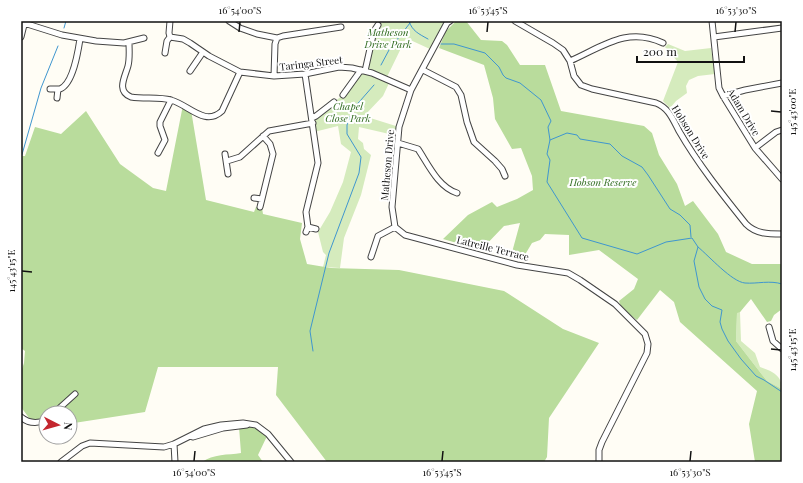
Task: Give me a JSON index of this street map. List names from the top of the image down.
{
  "streets": {
    "street": [
      "Taringa Street",
      "Adam Drive",
      "Hobson Drive",
      "Matheson Drive",
      "Latreille Terrace"
    ]
  },
  "crossings": [
    ["Taringa Street", "Matheson Drive"],
    ["Matheson Drive", "Latreille Terrace"]
  ],
  "parks": ["Matheson Drive Park", "Chapel Close Park", "Hobson Reserve"],
  "scale_bar": "200 m",
  "north": "right",
  "coordinates": [
    "16°54'00\"S",
    "16°53'45\"S",
    "16°53'30\"S",
    "145°43'00\"E",
    "145°43'15\"E"
  ]
}
